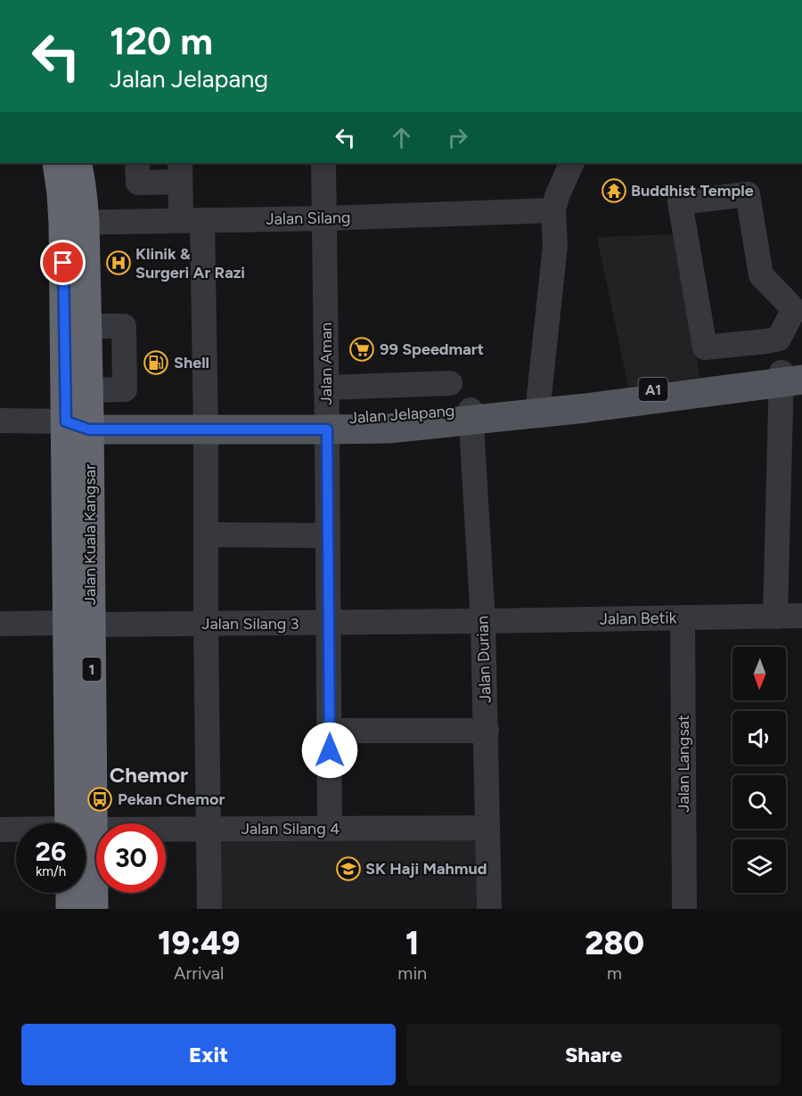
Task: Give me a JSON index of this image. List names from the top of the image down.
{
  "streets": {
    "highway": ["Jalan Kuala Kangsar", "1"],
    "main road": ["A1", "Jalan Jelapang"],
    "street": [
      "Jalan Silang",
      "Jalan Aman",
      "Jalan Betik",
      "Jalan Silang 3",
      "Jalan Durian",
      "Jalan Langsat",
      "Jalan Silang 4"
    ]
  },
  "crossings": [
    ["Jalan Silang", "Jalan Aman"],
    ["Jalan Silang", "Jalan Kuala Kangsar"],
    ["Jalan Aman", "Jalan Jelapang"],
    ["Jalan Aman", "Jalan Silang 3"],
    ["Jalan Aman", "Jalan Silang 4"],
    ["Jalan Jelapang", "Jalan Kuala Kangsar"],
    ["Jalan Jelapang", "Jalan Durian"],
    ["Jalan Kuala Kangsar", "Jalan Silang 3"],
    ["Jalan Betik", "Jalan Silang 3"],
    ["Jalan Betik", "Jalan Durian"],
    ["Jalan Betik", "Jalan Langsat"],
    ["Jalan Silang 3", "Jalan Durian"],
    ["Jalan Durian", "Jalan Silang 4"]
  ],
  "districts": ["Chemor"],
  "places": {
    "temple": ["Buddhist Temple"],
    "hospital": ["Klinik & Surgeri Ar Razi"],
    "supermarket": ["99 Speedmart"],
    "fuel station": ["Shell"],
    "bus stop": ["Pekan Chemor"],
    "school or university": ["SK Haji Mahmud"]
  },
  "north": "bottom",
  "page": {
    "turn": ["120 m", "Jalan Jelapang"],
    "speed": "26 km/h",
    "limit": "30",
    "eta": [
      "19:49",
      "Arrival",
      "1",
      "min",
      "280",
      "m"
    ],
    "buttons": ["Exit", "Share"]
  }
}
